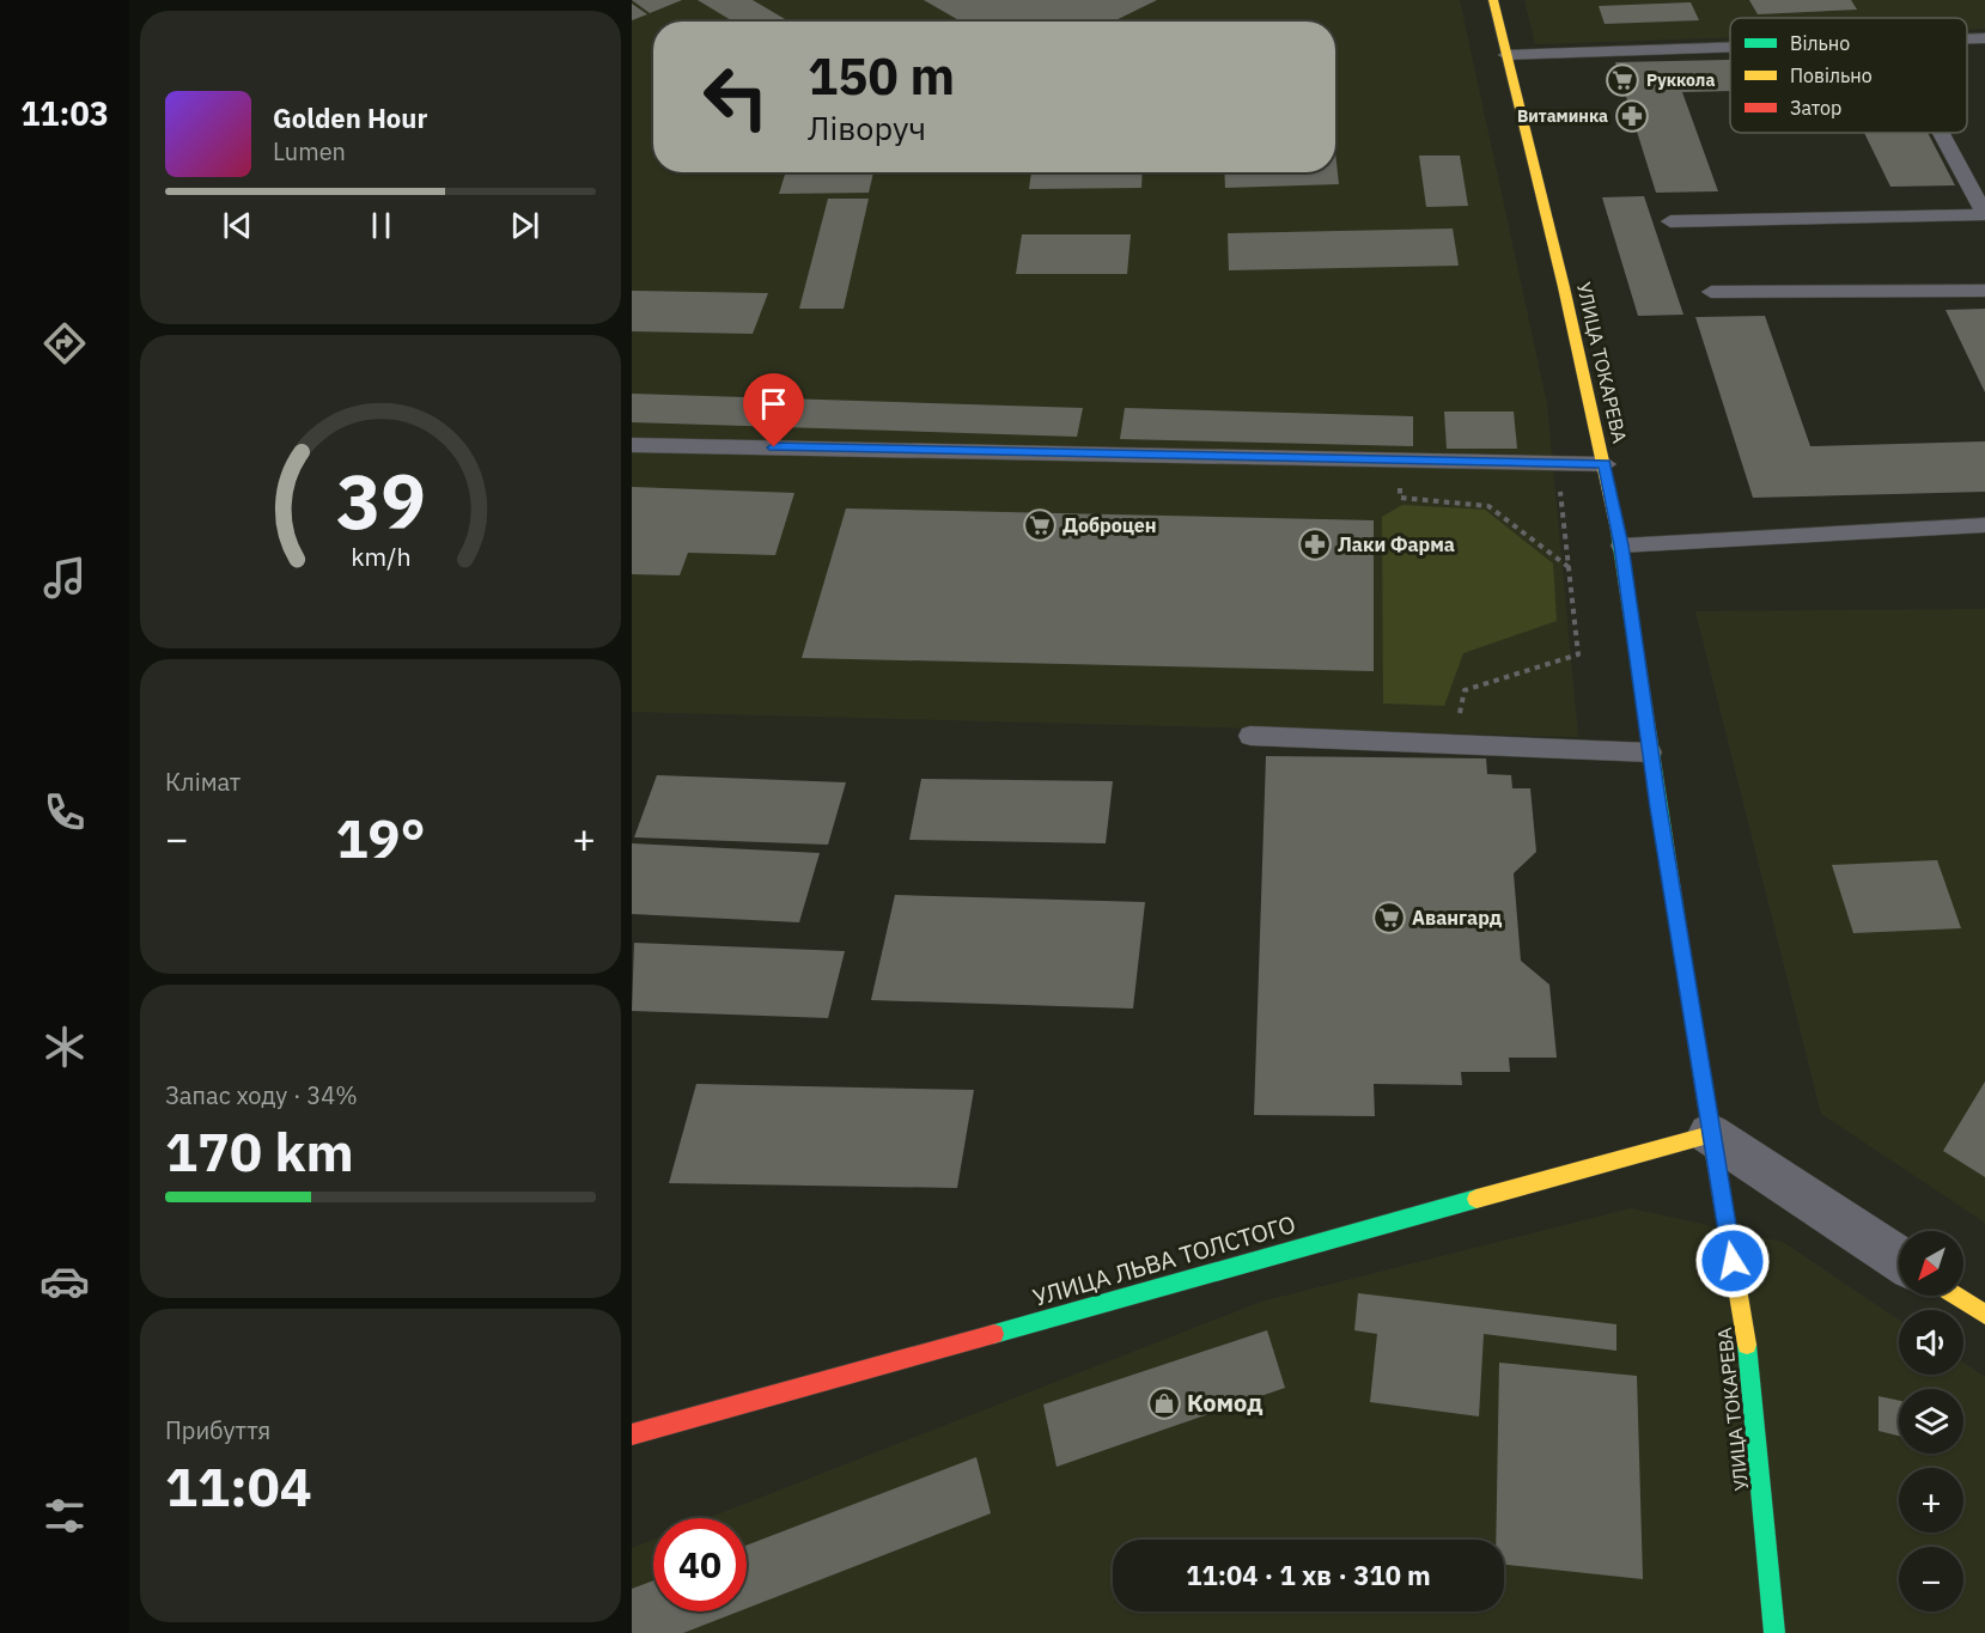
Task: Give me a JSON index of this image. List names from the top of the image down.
{
  "streets": {
    "street": ["УЛИЦА ТОКАРЕВА", "УЛИЦА ЛЬВА ТОЛСТОГО"]
  },
  "crossings": [
    ["УЛИЦА ТОКАРЕВА", "УЛИЦА ЛЬВА ТОЛСТОГО"]
  ],
  "places": {
    "supermarket": ["Руккола", "Доброцен", "Авангард"],
    "pharmacy": ["Витаминка", "Лаки Фарма"],
    "shop": ["Комод"]
  },
  "legend": ["Вільно", "Повільно", "Затор"],
  "north": "bottom left",
  "page": {
    "tabs": "11:03",
    "turn": ["150 m", "Ліворуч"],
    "song": ["Golden Hour", "Lumen"],
    "tile": [
      "Клімат",
      ["Запас ходу · 34%", "170 km"],
      ["Прибуття", "11:04"]
    ],
    "heat": ["−", "19°", "+"],
    "map_buttons": ["+", "−"],
    "limit": "40",
    "trip": "11:04 · 1 хв · 310 m",
    "gauge": ["39", "km/h"]
  }
}
